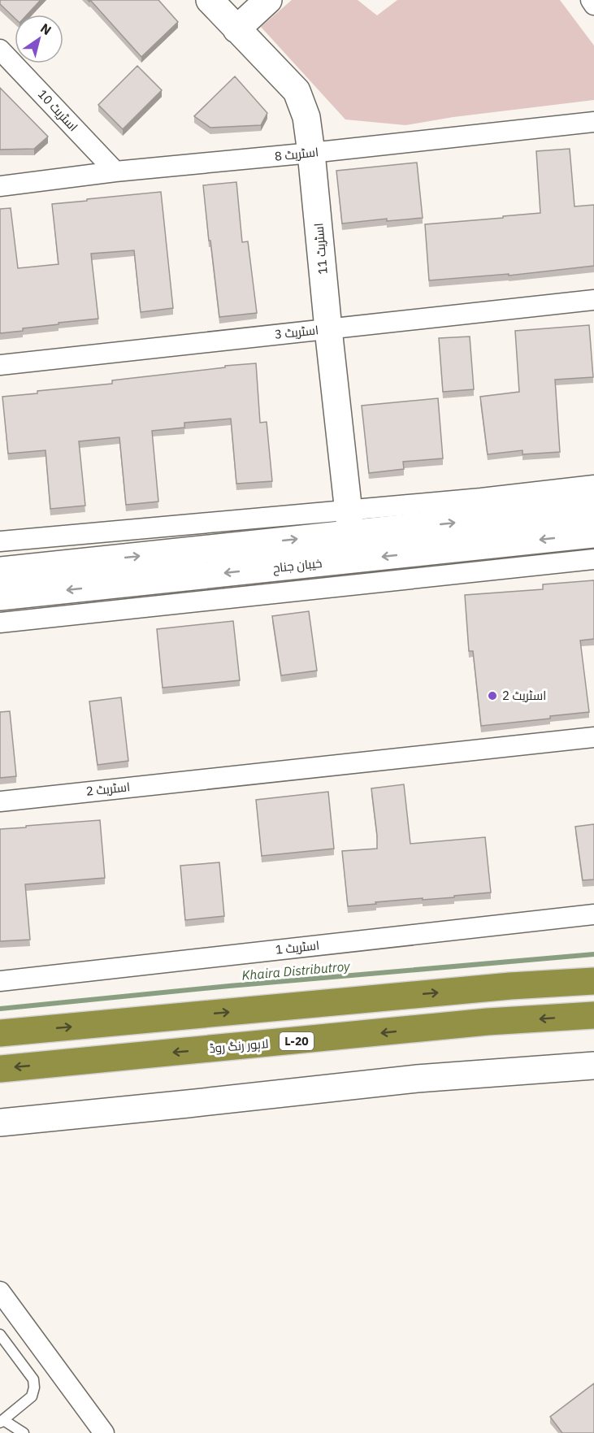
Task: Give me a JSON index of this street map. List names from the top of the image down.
{
  "streets": {
    "highway": ["L-20", "لاہور رنگ روڈ"],
    "street": [
      "اسٹریٹ 10",
      "اسٹریٹ 8",
      "اسٹریٹ 11",
      "اسٹریٹ 3",
      "خیبان جناح",
      "اسٹریٹ 2",
      "اسٹریٹ 1"
    ]
  },
  "crossings": [
    ["اسٹریٹ 10", "اسٹریٹ 8"],
    ["اسٹریٹ 8", "اسٹریٹ 11"],
    ["اسٹریٹ 11", "اسٹریٹ 3"]
  ],
  "water": ["Khaira Distributroy"],
  "places": ["اسٹریٹ 2"],
  "north": "top right"
}
